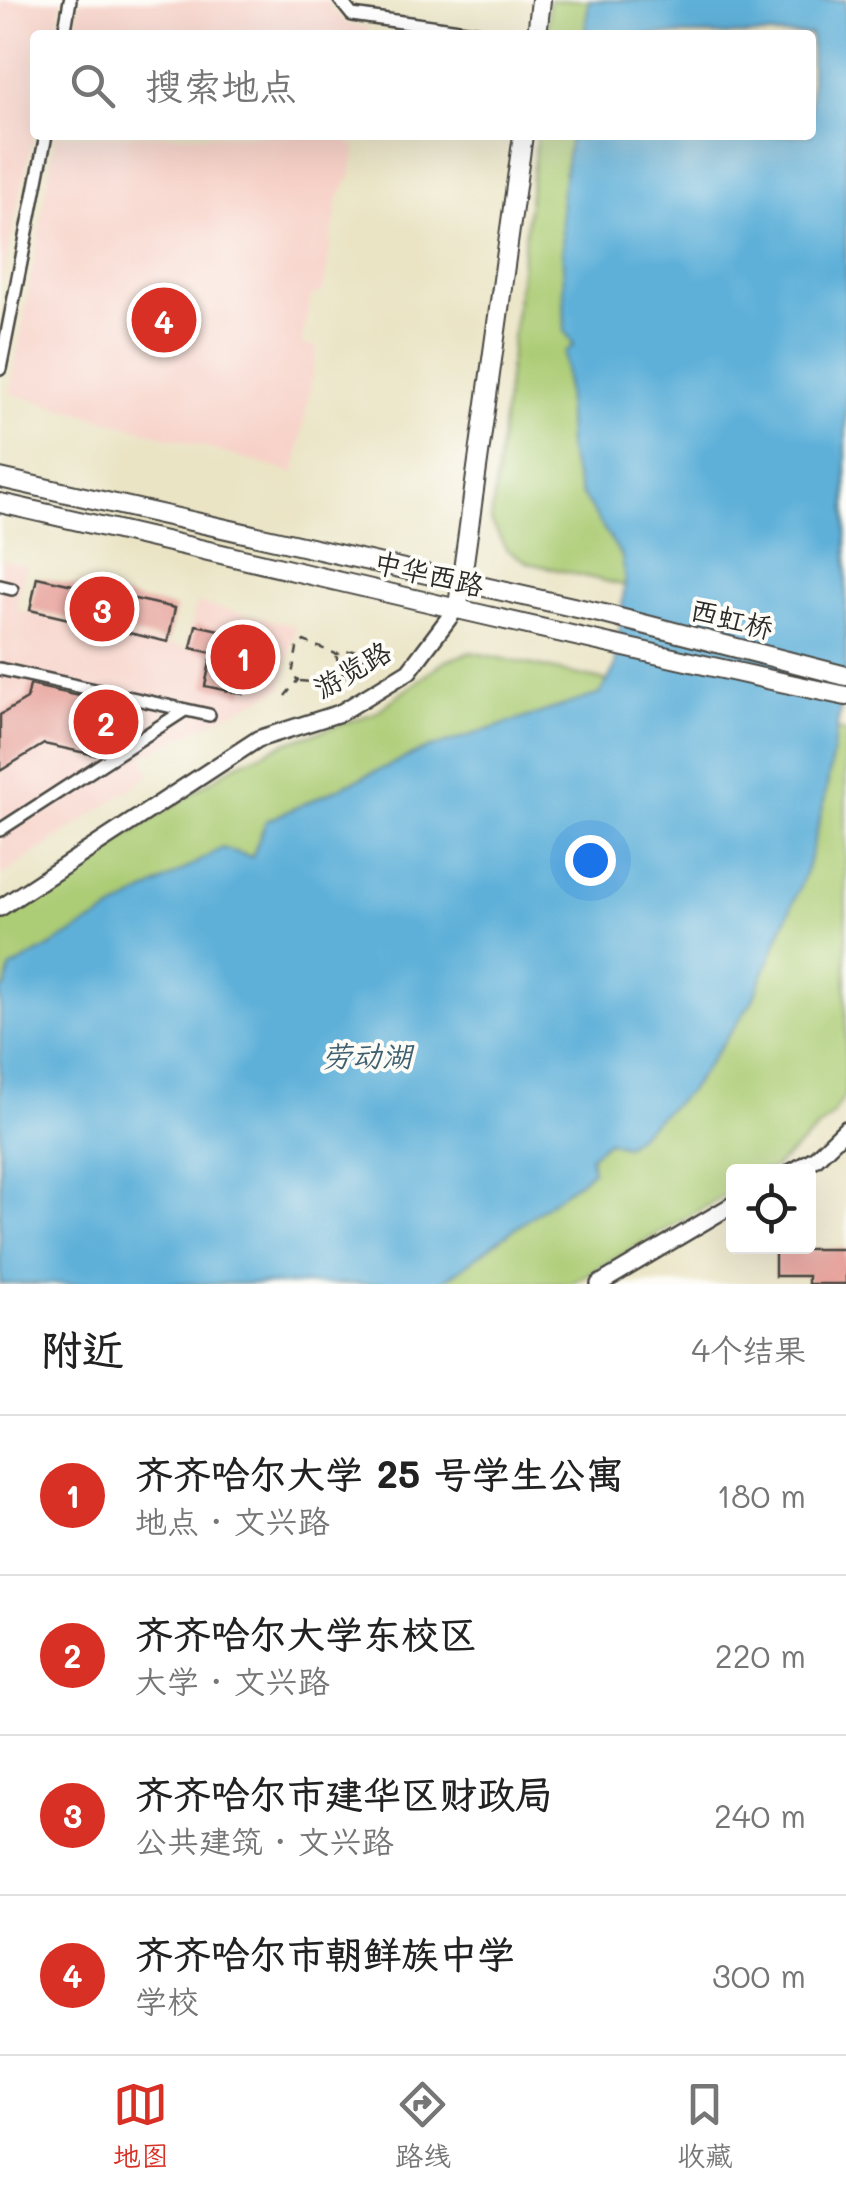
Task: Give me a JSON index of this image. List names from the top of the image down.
{
  "streets": {
    "main road": ["中华西路", "西虹桥", "游览路"]
  },
  "crossings": [
    ["中华西路", "西虹桥"],
    ["中华西路", "游览路"]
  ],
  "water": ["劳动湖"],
  "page": {
    "search": "搜索地点",
    "pins": [
      "4",
      "3",
      "1",
      "2"
    ],
    "heading": ["附近", "4个结果"],
    "list": [
      {
        "mark": "1",
        "name": "齐齐哈尔大学 25 号学生公寓",
        "note": "地点 · 文兴路",
        "value": "180 m"
      },
      {
        "mark": "2",
        "name": "齐齐哈尔大学东校区",
        "note": "大学 · 文兴路",
        "value": "220 m"
      },
      {
        "mark": "3",
        "name": "齐齐哈尔市建华区财政局",
        "note": "公共建筑 · 文兴路",
        "value": "240 m"
      },
      {
        "mark": "4",
        "name": "齐齐哈尔市朝鲜族中学",
        "note": "学校",
        "value": "300 m"
      }
    ],
    "nav": ["地图", "路线", "收藏"]
  }
}
